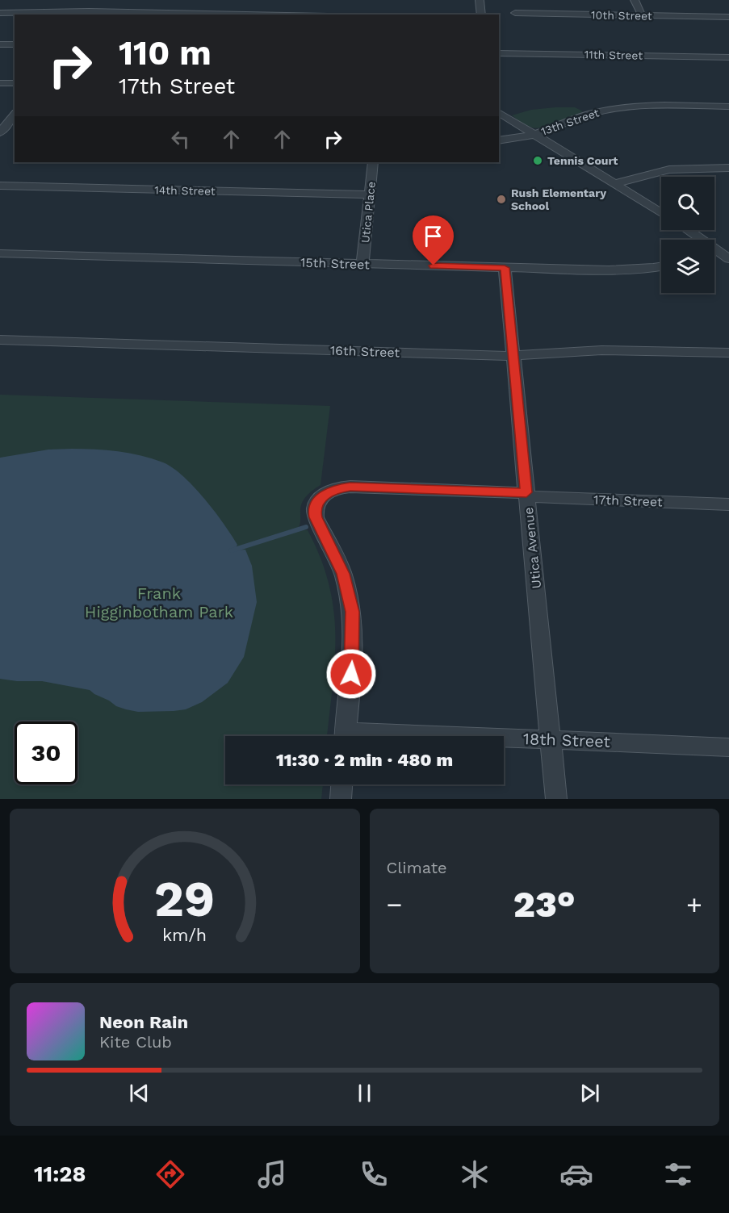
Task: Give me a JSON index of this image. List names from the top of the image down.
{
  "streets": {
    "street": [
      "10th Street",
      "11th Street",
      "13th Street",
      "14th Street",
      "Utica Place",
      "15th Street",
      "16th Street",
      "17th Street",
      "Utica Avenue",
      "18th Street"
    ]
  },
  "crossings": [
    ["14th Street", "Utica Place"],
    ["Utica Place", "15th Street"],
    ["15th Street", "Utica Avenue"],
    ["16th Street", "Utica Avenue"],
    ["17th Street", "Utica Avenue"],
    ["Utica Avenue", "18th Street"]
  ],
  "parks": ["Frank Higginbotham Park"],
  "places": ["Tennis Court", "Rush Elementary School"],
  "page": {
    "turn": ["110 m", "17th Street"],
    "limit": "30",
    "trip": "11:30 · 2 min · 480 m",
    "tile": "Climate",
    "heat": ["−", "23°", "+"],
    "song": ["Neon Rain", "Kite Club"],
    "tabs": "11:28",
    "gauge": ["29", "km/h"]
  }
}
